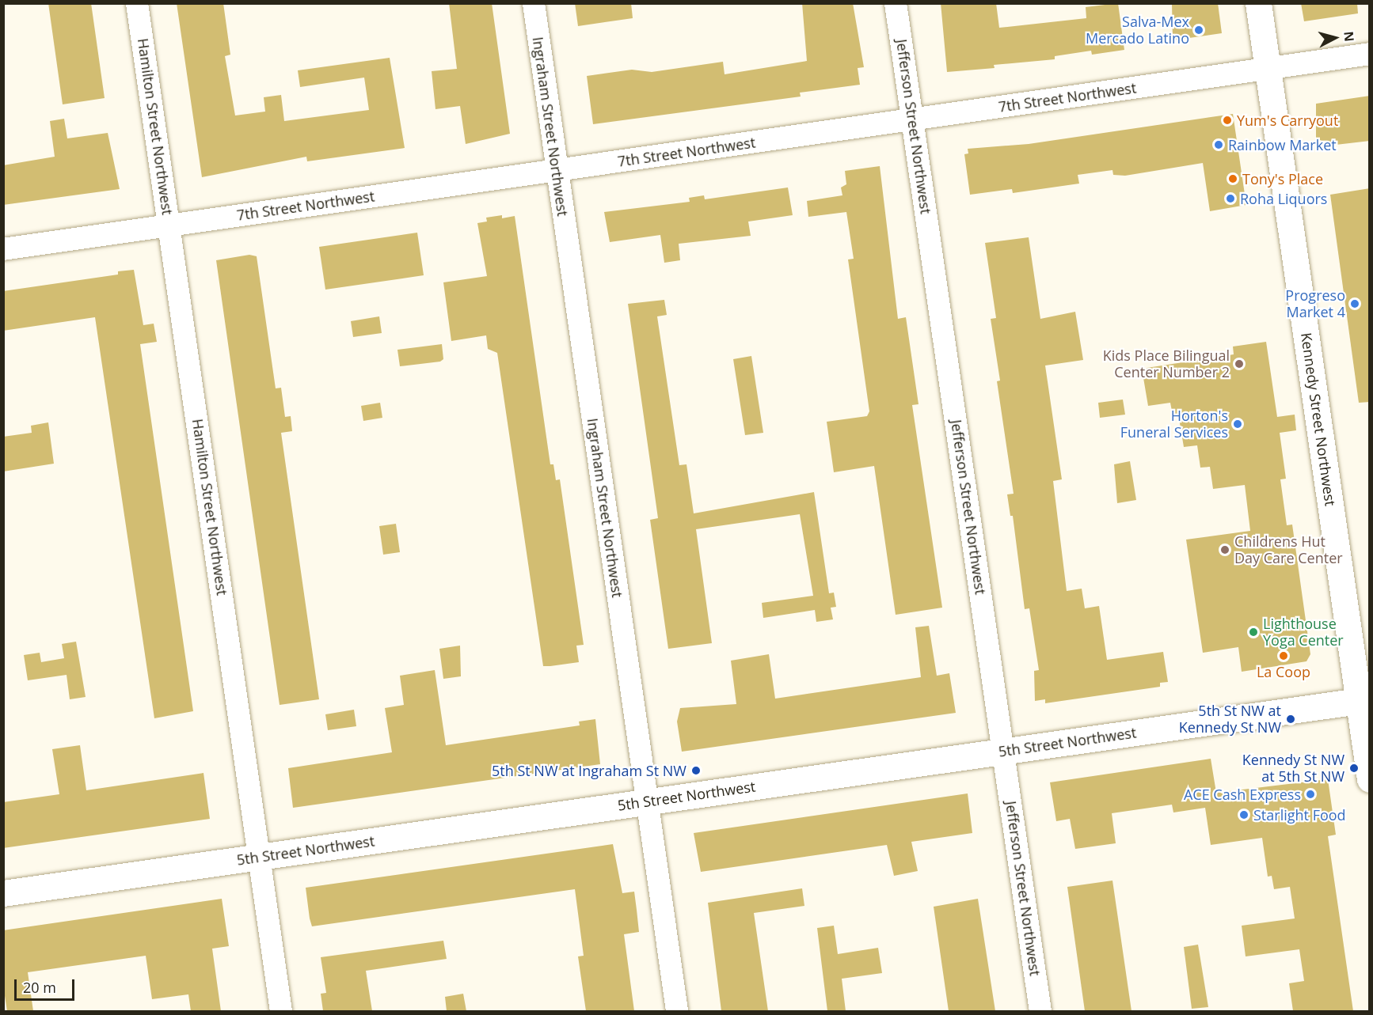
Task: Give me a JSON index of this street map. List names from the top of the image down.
{
  "streets": {
    "street": [
      "7th Street Northwest",
      "Hamilton Street Northwest",
      "Ingraham Street Northwest",
      "Jefferson Street Northwest",
      "Kennedy Street Northwest",
      "5th Street Northwest"
    ]
  },
  "crossings": [
    ["7th Street Northwest", "Hamilton Street Northwest"],
    ["7th Street Northwest", "Ingraham Street Northwest"],
    ["7th Street Northwest", "Jefferson Street Northwest"],
    ["7th Street Northwest", "Kennedy Street Northwest"],
    ["Hamilton Street Northwest", "5th Street Northwest"],
    ["Ingraham Street Northwest", "5th Street Northwest"],
    ["Jefferson Street Northwest", "5th Street Northwest"],
    ["Kennedy Street Northwest", "5th Street Northwest"]
  ],
  "places": [
    "Salva-Mex Mercado Latino",
    "Yum's Carryout",
    "Rainbow Market",
    "Tony's Place",
    "Roha Liquors",
    "Progreso Market 4",
    "Kids Place Bilingual Center Number 2",
    "Horton's Funeral Services",
    "Childrens Hut Day Care Center",
    "Lighthouse Yoga Center",
    "La Coop",
    "5th St NW at Kennedy St NW",
    "Kennedy St NW at 5th St NW",
    "5th St NW at Ingraham St NW",
    "ACE Cash Express",
    "Starlight Food"
  ],
  "scale_bar": "20 m",
  "north": "right"
}
